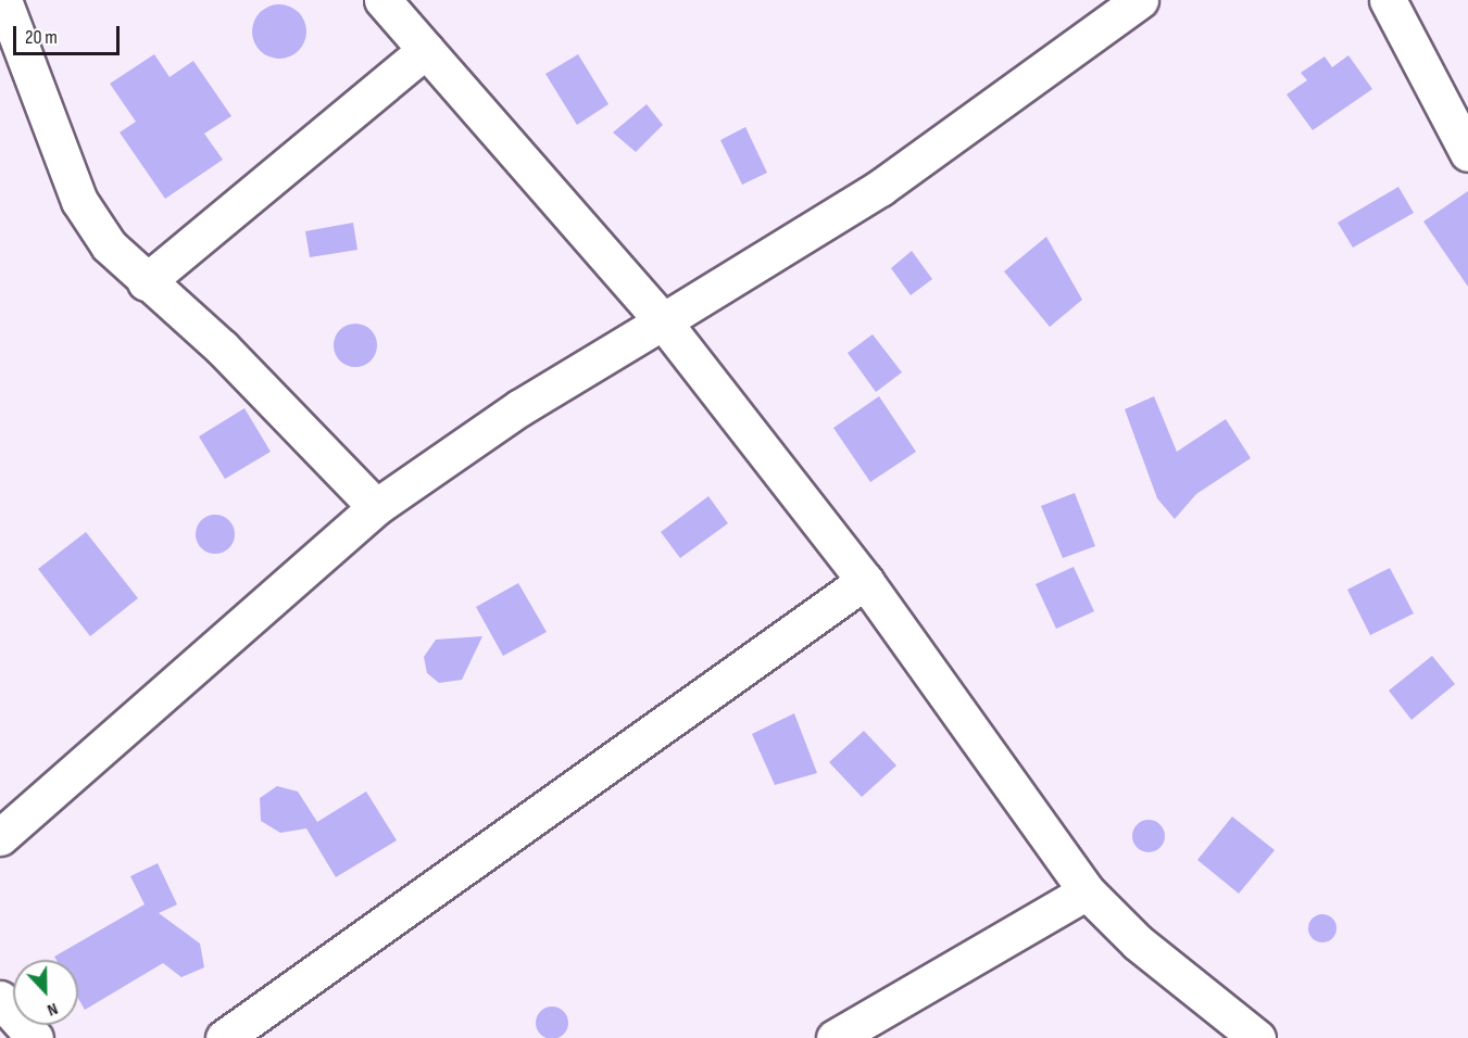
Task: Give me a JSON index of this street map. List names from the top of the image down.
{
  "scale_bar": "20 m",
  "north": "bottom"
}
